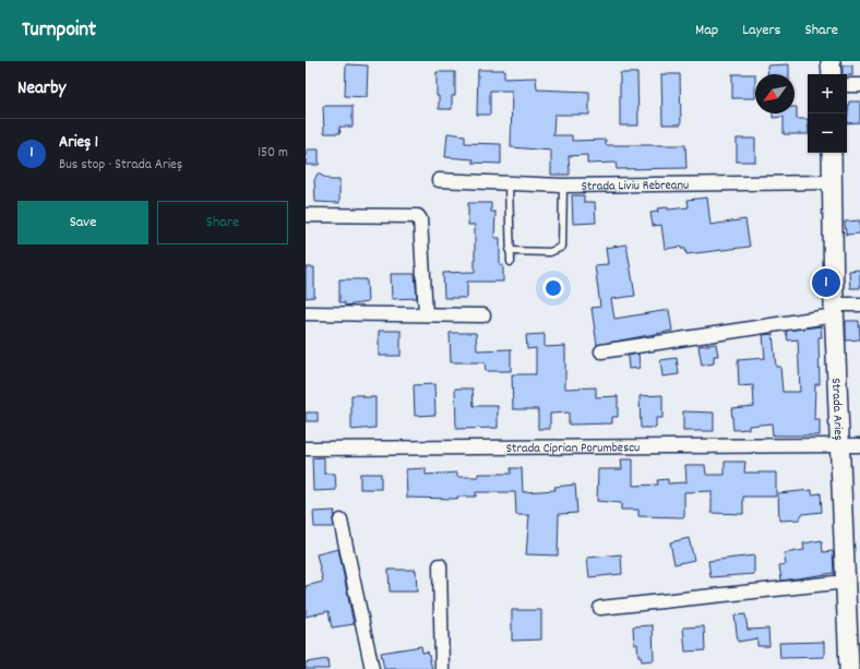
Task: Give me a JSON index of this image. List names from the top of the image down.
{
  "streets": {
    "street": ["Strada Liviu Rebreanu", "Strada Arieș", "Strada Ciprian Porumbescu"]
  },
  "crossings": [
    ["Strada Liviu Rebreanu", "Strada Arieș"],
    ["Strada Arieș", "Strada Ciprian Porumbescu"]
  ],
  "north": "bottom left",
  "page": {
    "header": "Turnpoint",
    "nav": ["Map", "Layers", "Share"],
    "heading": "Nearby",
    "map_buttons": ["+", "−"],
    "list": [
      {
        "mark": "1",
        "name": "Arieș 1",
        "note": "Bus stop · Strada Arieș",
        "value": "150 m"
      }
    ],
    "buttons": ["Save", "Share"],
    "pins": "1"
  }
}
